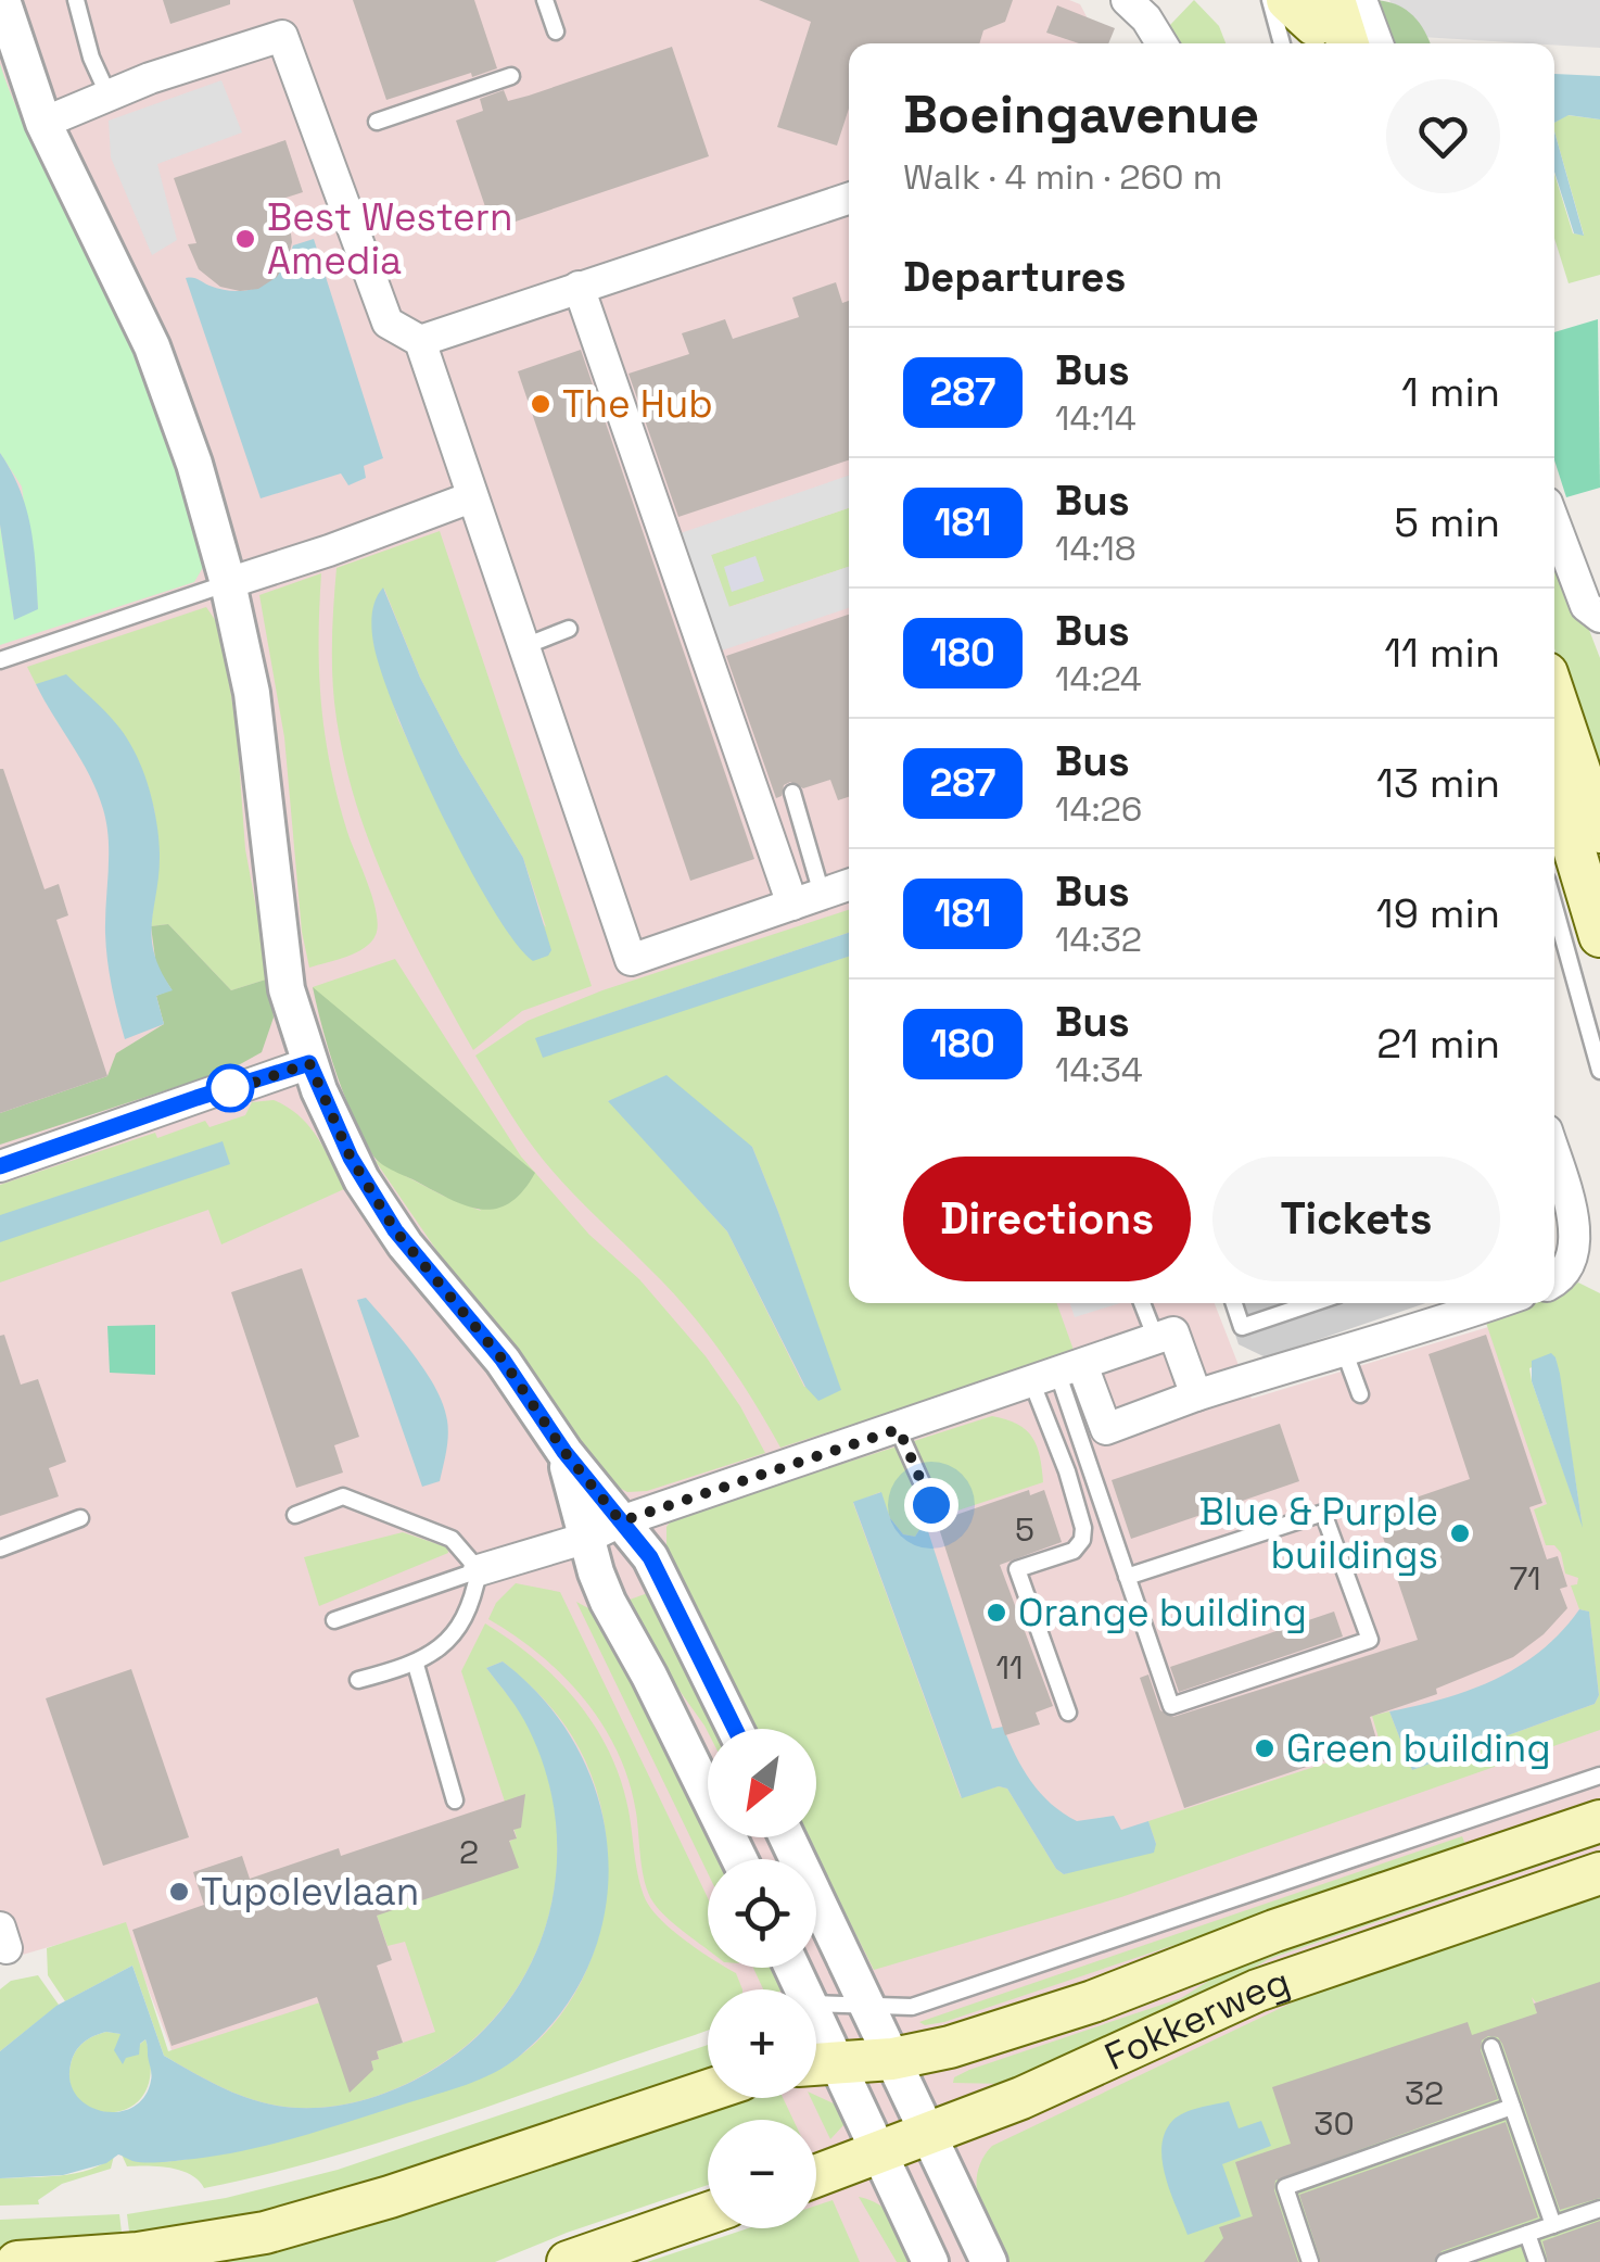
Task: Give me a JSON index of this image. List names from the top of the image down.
{
  "streets": {
    "main road": ["Fokkerweg"]
  },
  "places": [
    "Best Western Amedia",
    "The Hub",
    "Blue & Purple buildings",
    "Orange building",
    "Green building",
    "Tupolevlaan"
  ],
  "lines": ["bus line 287"],
  "house_numbers": [
    "5",
    "71",
    "11",
    "2",
    "32",
    "30"
  ],
  "north": "bottom left",
  "page": {
    "heading": [
      ["Boeingavenue", "Walk · 4 min · 260 m"],
      "Departures"
    ],
    "list": [
      {
        "mark": "287",
        "name": "Bus",
        "note": "14:14",
        "value": "1 min"
      },
      {
        "mark": "181",
        "name": "Bus",
        "note": "14:18",
        "value": "5 min"
      },
      {
        "mark": "180",
        "name": "Bus",
        "note": "14:24",
        "value": "11 min"
      },
      {
        "mark": "287",
        "name": "Bus",
        "note": "14:26",
        "value": "13 min"
      },
      {
        "mark": "181",
        "name": "Bus",
        "note": "14:32",
        "value": "19 min"
      },
      {
        "mark": "180",
        "name": "Bus",
        "note": "14:34",
        "value": "21 min"
      }
    ],
    "buttons": ["Directions", "Tickets"],
    "map_buttons": ["+", "−"]
  }
}
